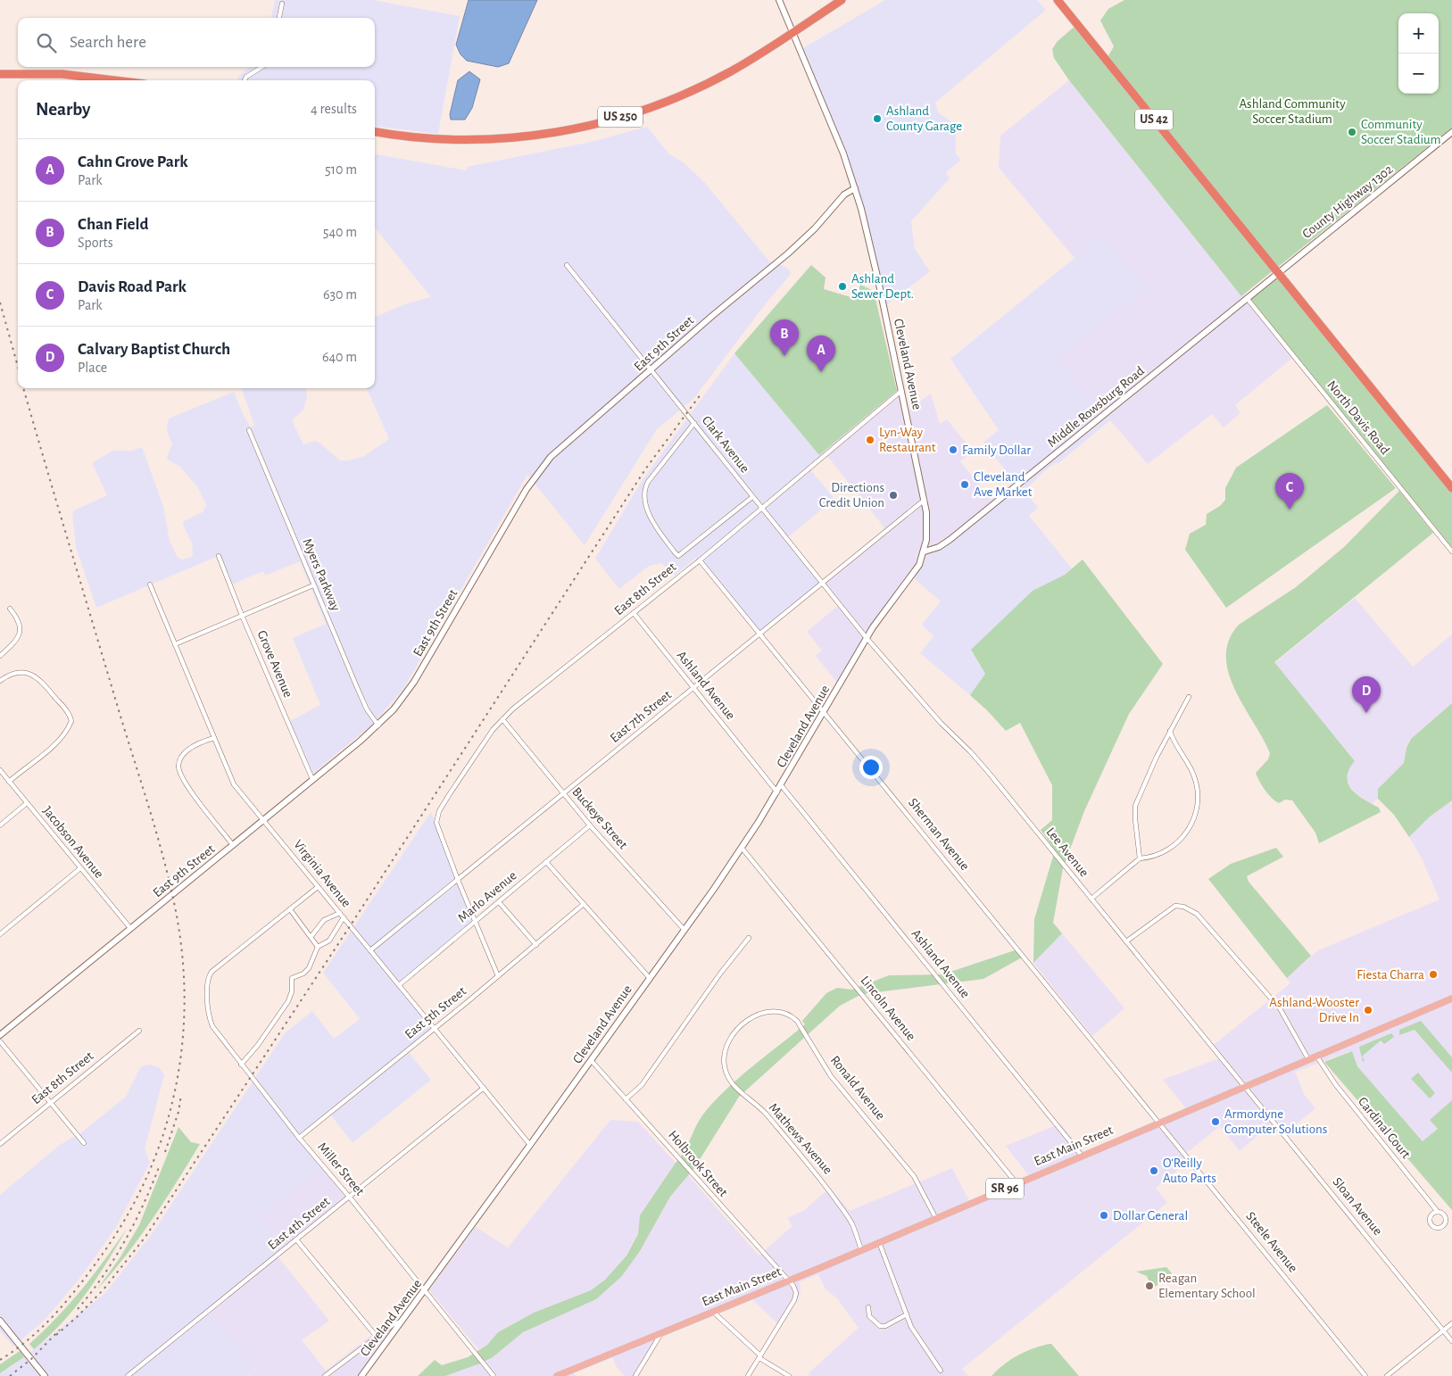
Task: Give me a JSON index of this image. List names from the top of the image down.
{
  "streets": {
    "highway": ["US 250", "US 42"],
    "main road": ["East Main Street", "SR 96"],
    "street": [
      "County Highway 1302",
      "East 9th Street",
      "Cleveland Avenue",
      "Middle Rowsburg Road",
      "North Davis Road",
      "Clark Avenue",
      "Myers Parkway",
      "East 8th Street",
      "Grove Avenue",
      "Ashland Avenue",
      "East 7th Street",
      "Buckeye Street",
      "Sherman Avenue",
      "Jacobson Avenue",
      "Lee Avenue",
      "Virginia Avenue",
      "Marlo Avenue",
      "Lincoln Avenue",
      "East 5th Street",
      "Ronald Avenue",
      "Cardinal Court",
      "Mathews Avenue",
      "Holbrook Street",
      "Miller Street",
      "Sloan Avenue",
      "East 4th Street",
      "Steele Avenue"
    ]
  },
  "crossings": [
    ["US 250", "Cleveland Avenue"],
    ["US 42", "County Highway 1302"],
    ["US 42", "Middle Rowsburg Road"],
    ["County Highway 1302", "Middle Rowsburg Road"],
    ["East 9th Street", "Cleveland Avenue"],
    ["East 9th Street", "Clark Avenue"],
    ["East 9th Street", "Myers Parkway"],
    ["East 9th Street", "Grove Avenue"],
    ["East 9th Street", "Jacobson Avenue"],
    ["East 9th Street", "Virginia Avenue"],
    ["Cleveland Avenue", "Middle Rowsburg Road"],
    ["Cleveland Avenue", "Clark Avenue"],
    ["Cleveland Avenue", "East 8th Street"],
    ["Cleveland Avenue", "Ashland Avenue"],
    ["Cleveland Avenue", "East 7th Street"],
    ["Cleveland Avenue", "Buckeye Street"],
    ["Cleveland Avenue", "Sherman Avenue"],
    ["Cleveland Avenue", "Lee Avenue"],
    ["Cleveland Avenue", "Virginia Avenue"],
    ["Cleveland Avenue", "Lincoln Avenue"],
    ["Cleveland Avenue", "Holbrook Street"],
    ["Cleveland Avenue", "Miller Street"],
    ["Middle Rowsburg Road", "North Davis Road"],
    ["Clark Avenue", "East 8th Street"],
    ["Clark Avenue", "East 7th Street"],
    ["Clark Avenue", "Lee Avenue"],
    ["East 8th Street", "Ashland Avenue"],
    ["East 8th Street", "East 7th Street"],
    ["East 8th Street", "Buckeye Street"],
    ["East 8th Street", "Sherman Avenue"],
    ["Ashland Avenue", "East 7th Street"],
    ["Ashland Avenue", "East Main Street"],
    ["East 7th Street", "Buckeye Street"],
    ["East 7th Street", "Sherman Avenue"],
    ["East 7th Street", "Virginia Avenue"],
    ["Buckeye Street", "Marlo Avenue"],
    ["Sherman Avenue", "East Main Street"],
    ["Sherman Avenue", "Steele Avenue"],
    ["Lee Avenue", "East Main Street"],
    ["Lee Avenue", "Sloan Avenue"],
    ["Virginia Avenue", "Marlo Avenue"],
    ["Virginia Avenue", "East 5th Street"],
    ["Virginia Avenue", "East 4th Street"],
    ["Lincoln Avenue", "East Main Street"],
    ["East 5th Street", "Miller Street"],
    ["Ronald Avenue", "Mathews Avenue"],
    ["Ronald Avenue", "East Main Street"],
    ["Cardinal Court", "East Main Street"],
    ["Mathews Avenue", "East Main Street"],
    ["East Main Street", "Holbrook Street"],
    ["East Main Street", "Sloan Avenue"],
    ["East Main Street", "Steele Avenue"],
    ["Miller Street", "East 4th Street"]
  ],
  "parks": ["Ashland Community Soccer Stadium"],
  "places": [
    "Ashland County Garage",
    "Community Soccer Stadium",
    "Ashland Sewer Dept.",
    "Lyn-Way Restaurant",
    "Family Dollar",
    "Cleveland Ave Market",
    "Directions Credit Union",
    "Fiesta Charra",
    "Ashland-Wooster Drive In",
    "Armordyne Computer Solutions",
    "O'Reilly Auto Parts",
    "Dollar General",
    "Reagan Elementary School"
  ],
  "page": {
    "map_buttons": ["+", "−"],
    "search": "Search here",
    "heading": ["Nearby", "4 results"],
    "list": [
      {
        "mark": "A",
        "name": "Cahn Grove Park",
        "note": "Park",
        "value": "510 m"
      },
      {
        "mark": "B",
        "name": "Chan Field",
        "note": "Sports",
        "value": "540 m"
      },
      {
        "mark": "C",
        "name": "Davis Road Park",
        "note": "Park",
        "value": "630 m"
      },
      {
        "mark": "D",
        "name": "Calvary Baptist Church",
        "note": "Place",
        "value": "640 m"
      }
    ],
    "pins": [
      "B",
      "A",
      "C",
      "D"
    ]
  }
}
